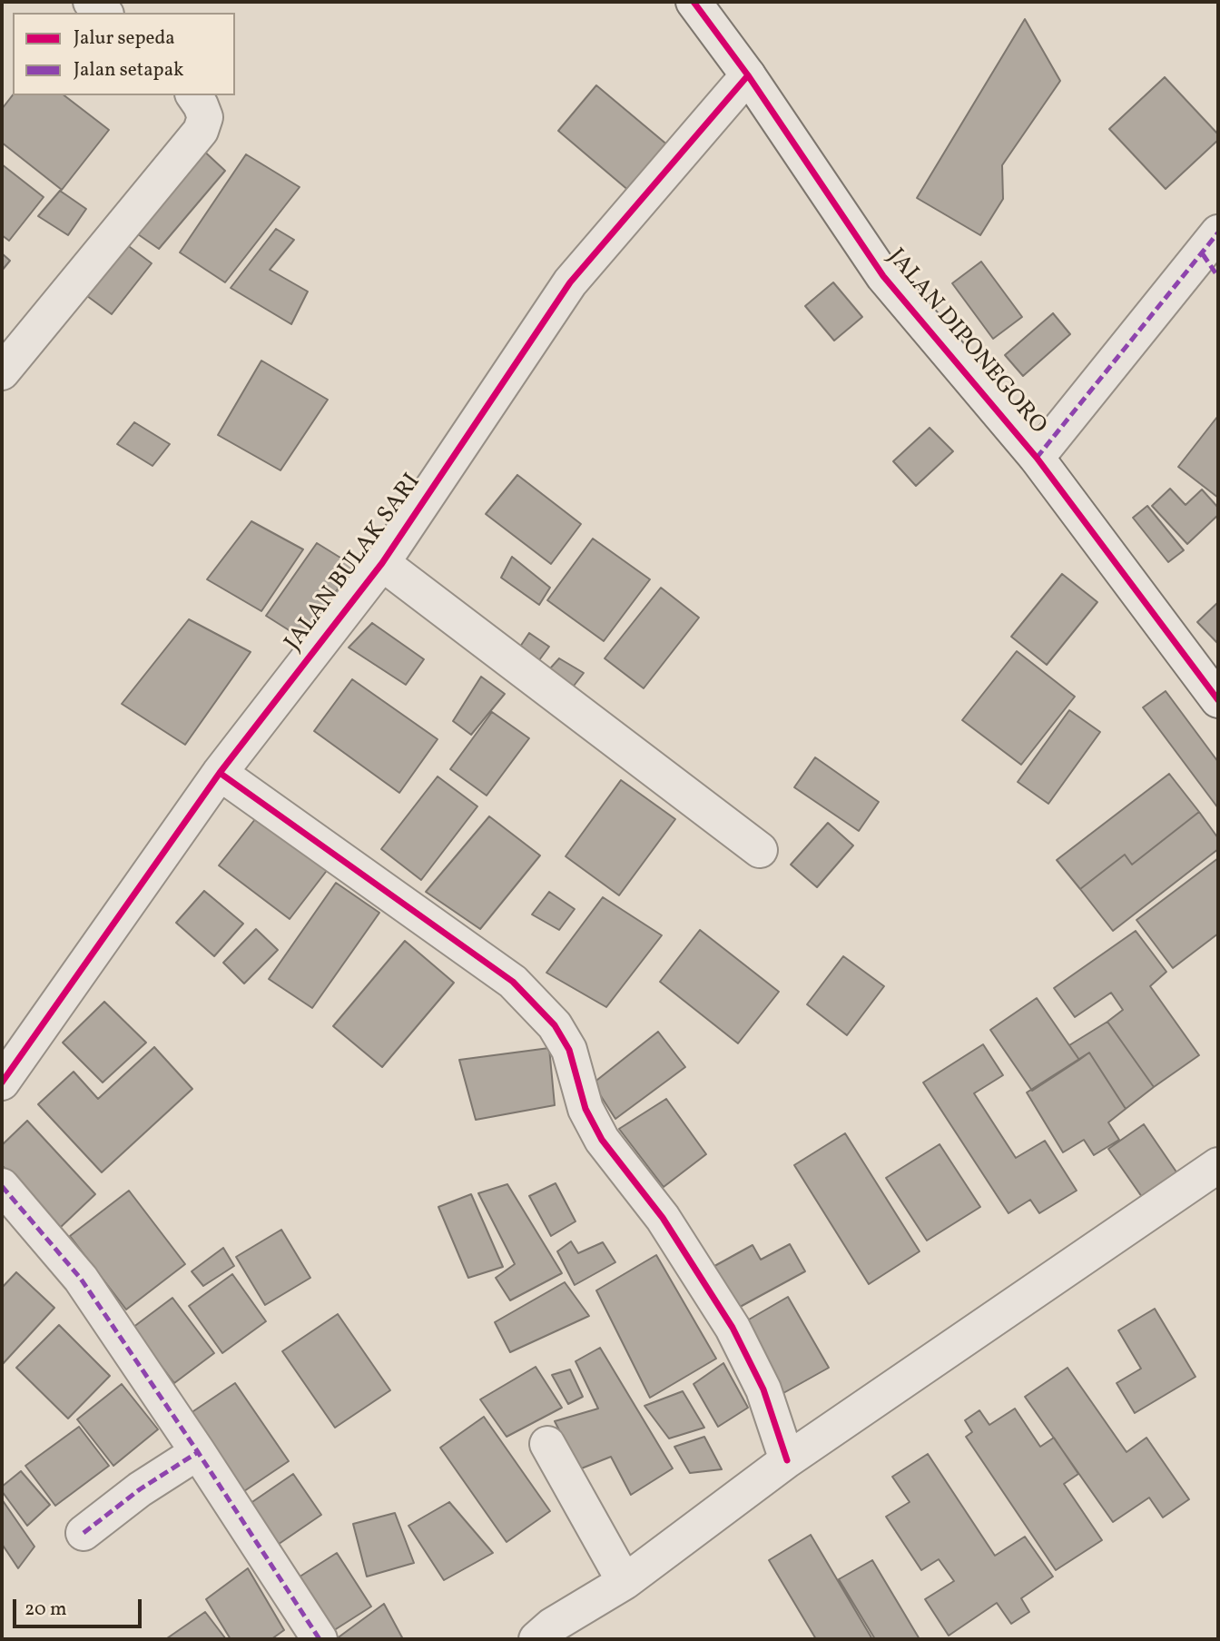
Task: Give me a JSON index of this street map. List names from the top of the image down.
{
  "streets": {
    "street": ["JALAN DIPONEGORO", "JALAN BULAK SARI"]
  },
  "crossings": [
    ["JALAN DIPONEGORO", "JALAN BULAK SARI"]
  ],
  "legend": ["Jalur sepeda", "Jalan setapak"],
  "scale_bar": "20 m"
}
